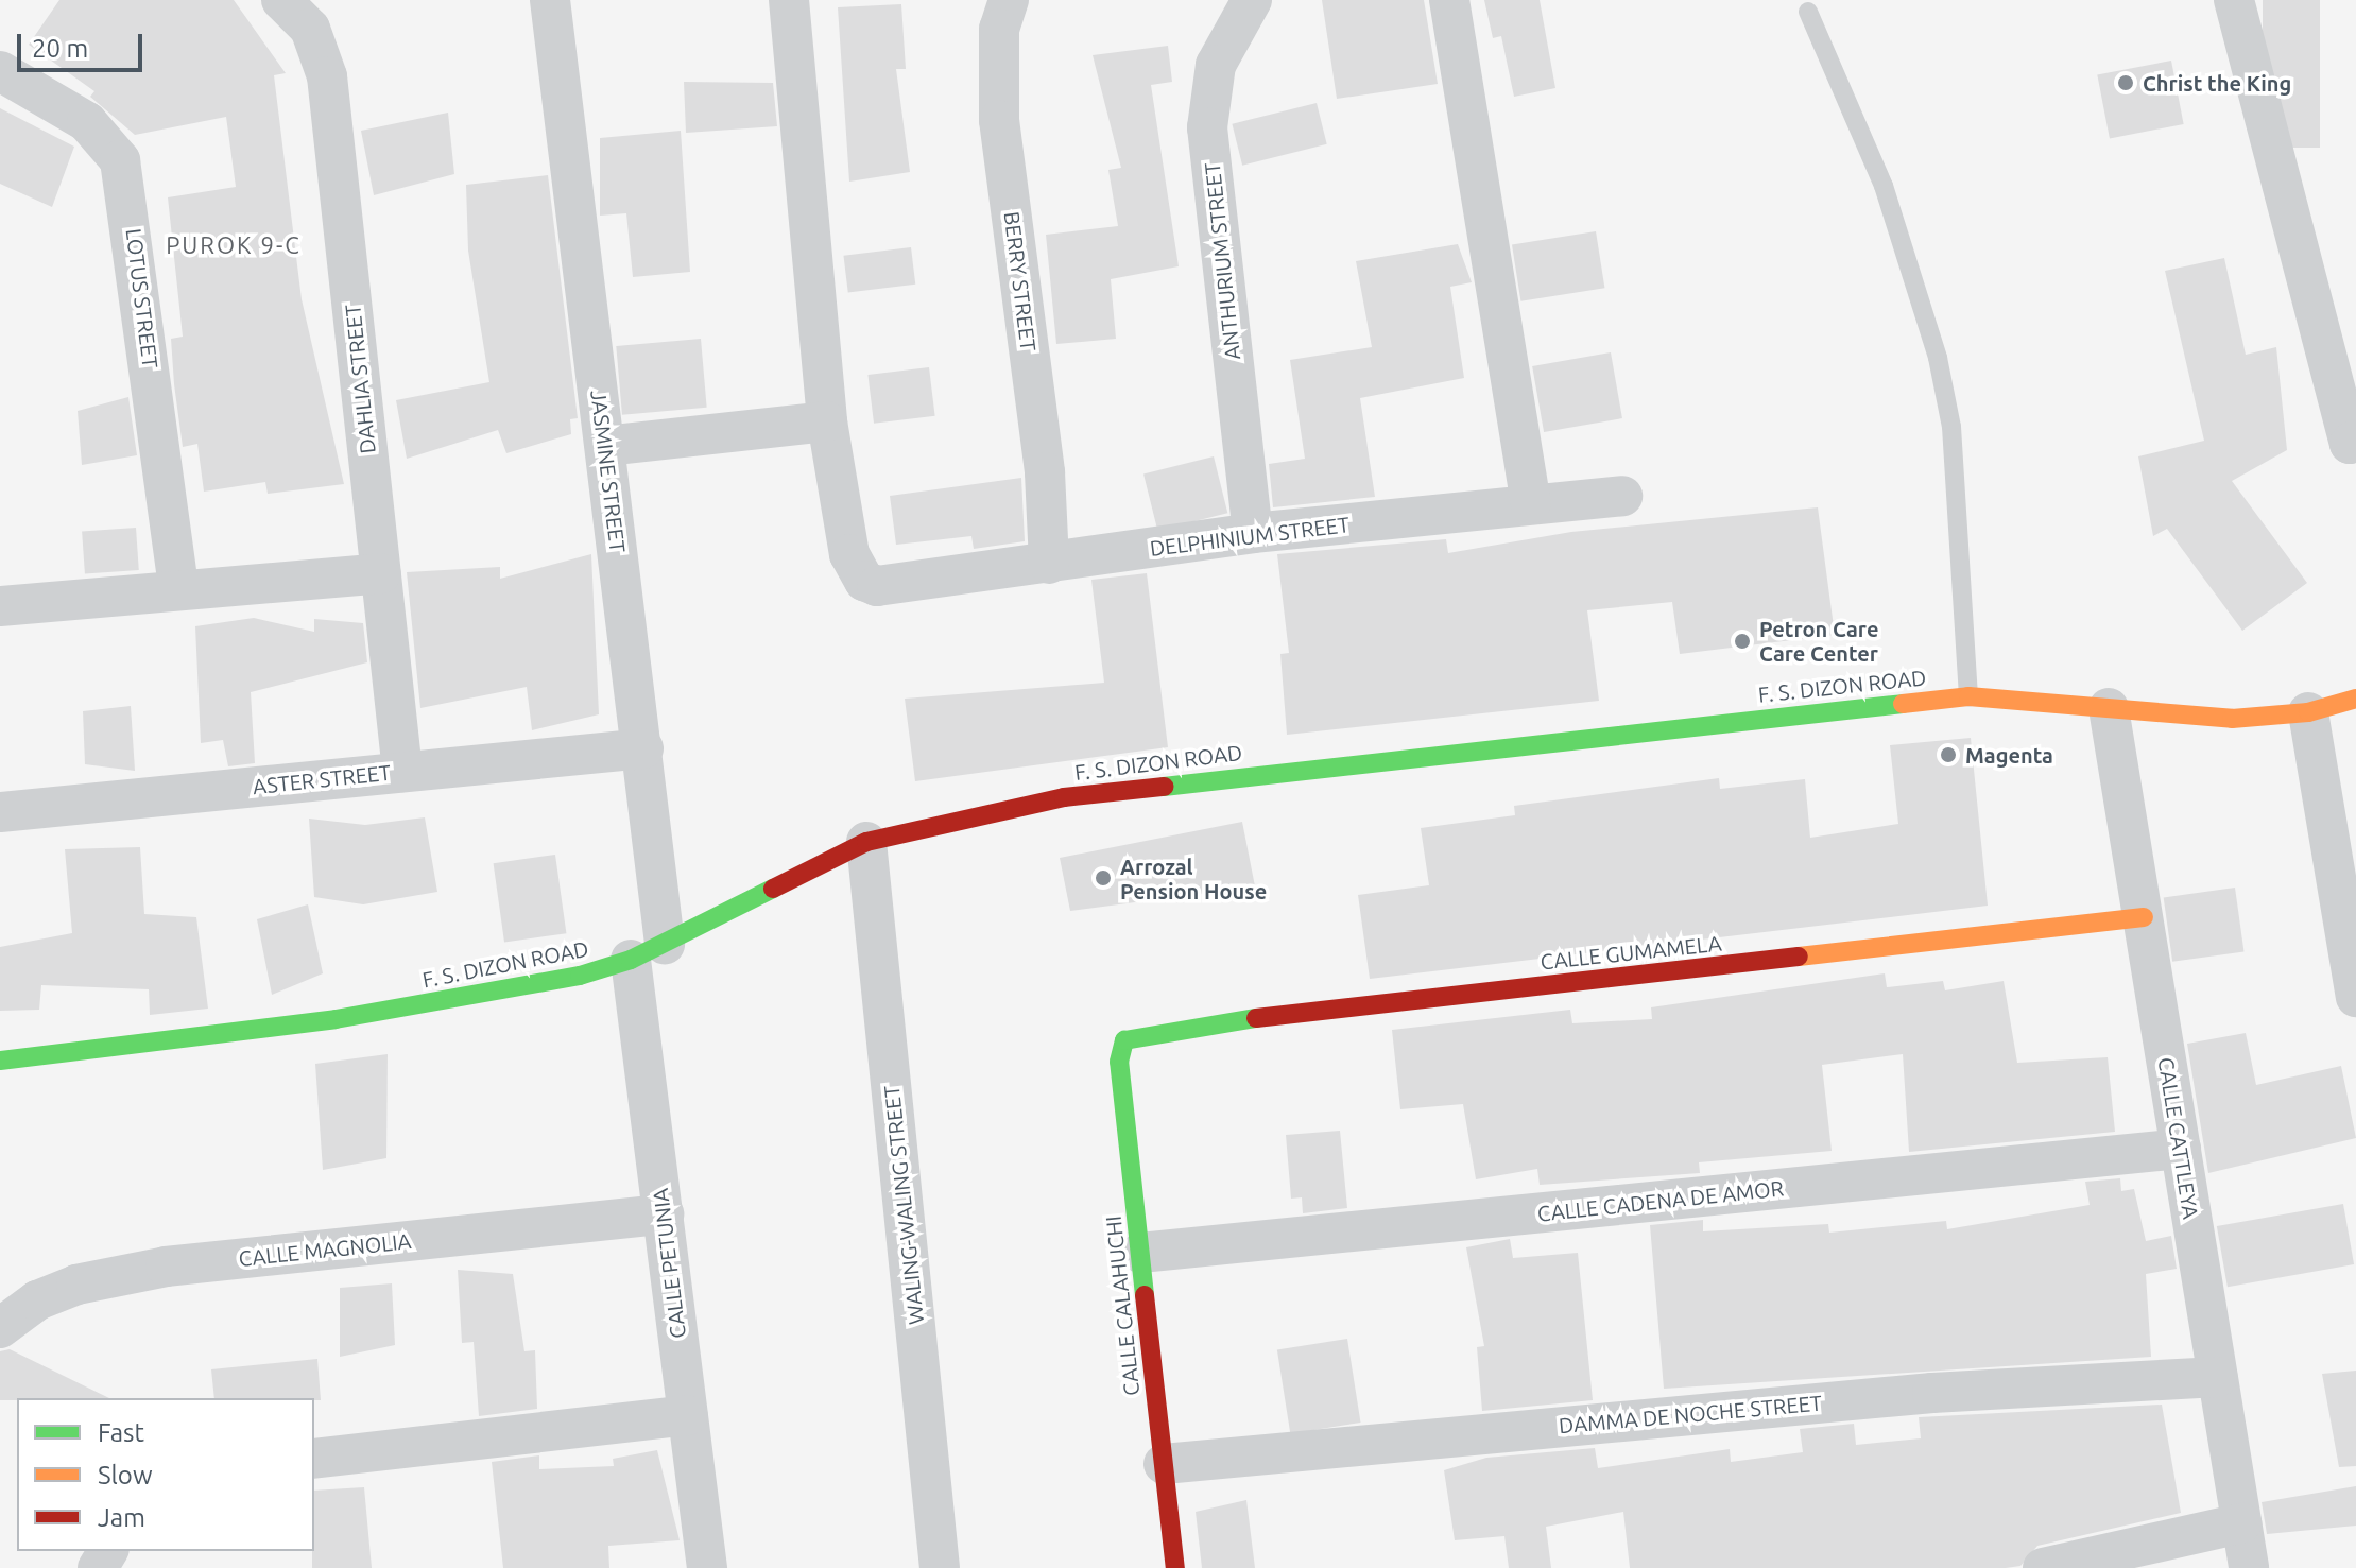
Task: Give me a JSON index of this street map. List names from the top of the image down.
{
  "streets": {
    "main road": ["F. S. DIZON ROAD", "CALLE GUMAMELA", "CALLE CALAHUCHI"],
    "street": [
      "ANTHURIUM STREET",
      "BERRY STREET",
      "LOTUS STREET",
      "DAHLIA STREET",
      "JASMINE STREET",
      "DELPHINIUM STREET",
      "ASTER STREET",
      "CALLE CATTLEYA",
      "CALLE CADENA DE AMOR",
      "WALING-WALING STREET",
      "CALLE MAGNOLIA",
      "CALLE PETUNIA",
      "DAMMA DE NOCHE STREET"
    ]
  },
  "crossings": [
    ["ANTHURIUM STREET", "DELPHINIUM STREET"],
    ["BERRY STREET", "DELPHINIUM STREET"],
    ["DAHLIA STREET", "ASTER STREET"],
    ["JASMINE STREET", "F. S. DIZON ROAD"],
    ["JASMINE STREET", "ASTER STREET"],
    ["JASMINE STREET", "CALLE PETUNIA"],
    ["F. S. DIZON ROAD", "CALLE CATTLEYA"],
    ["F. S. DIZON ROAD", "WALING-WALING STREET"],
    ["F. S. DIZON ROAD", "CALLE PETUNIA"],
    ["CALLE GUMAMELA", "CALLE CATTLEYA"],
    ["CALLE GUMAMELA", "CALLE CALAHUCHI"],
    ["CALLE CATTLEYA", "CALLE CADENA DE AMOR"],
    ["CALLE CATTLEYA", "DAMMA DE NOCHE STREET"],
    ["CALLE CADENA DE AMOR", "CALLE CALAHUCHI"],
    ["CALLE MAGNOLIA", "CALLE PETUNIA"],
    ["CALLE CALAHUCHI", "DAMMA DE NOCHE STREET"]
  ],
  "districts": ["PUROK 9-C"],
  "places": [
    "Christ the King",
    "Petron Care Care Center",
    "Magenta",
    "Arrozal Pension House"
  ],
  "legend": ["Fast", "Slow", "Jam"],
  "scale_bar": "20 m"
}
